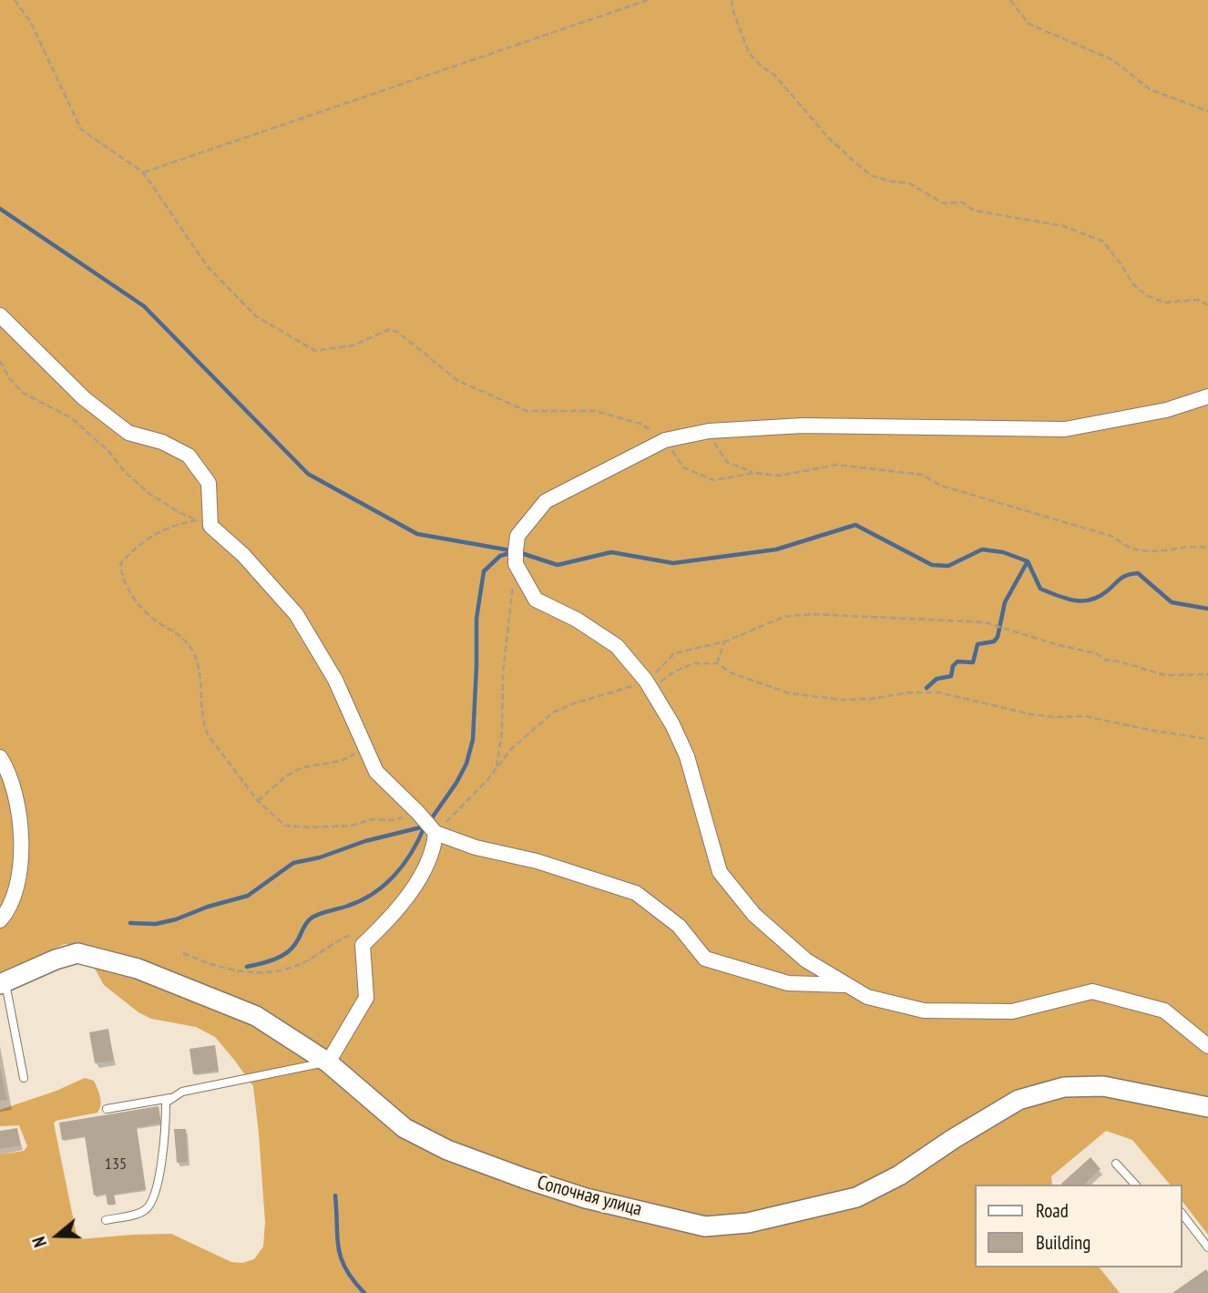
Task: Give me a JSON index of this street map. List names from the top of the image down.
{
  "streets": {
    "main road": ["Сопочная улица"]
  },
  "house_numbers": ["135"],
  "legend": ["Road", "Building"],
  "north": "left"
}
